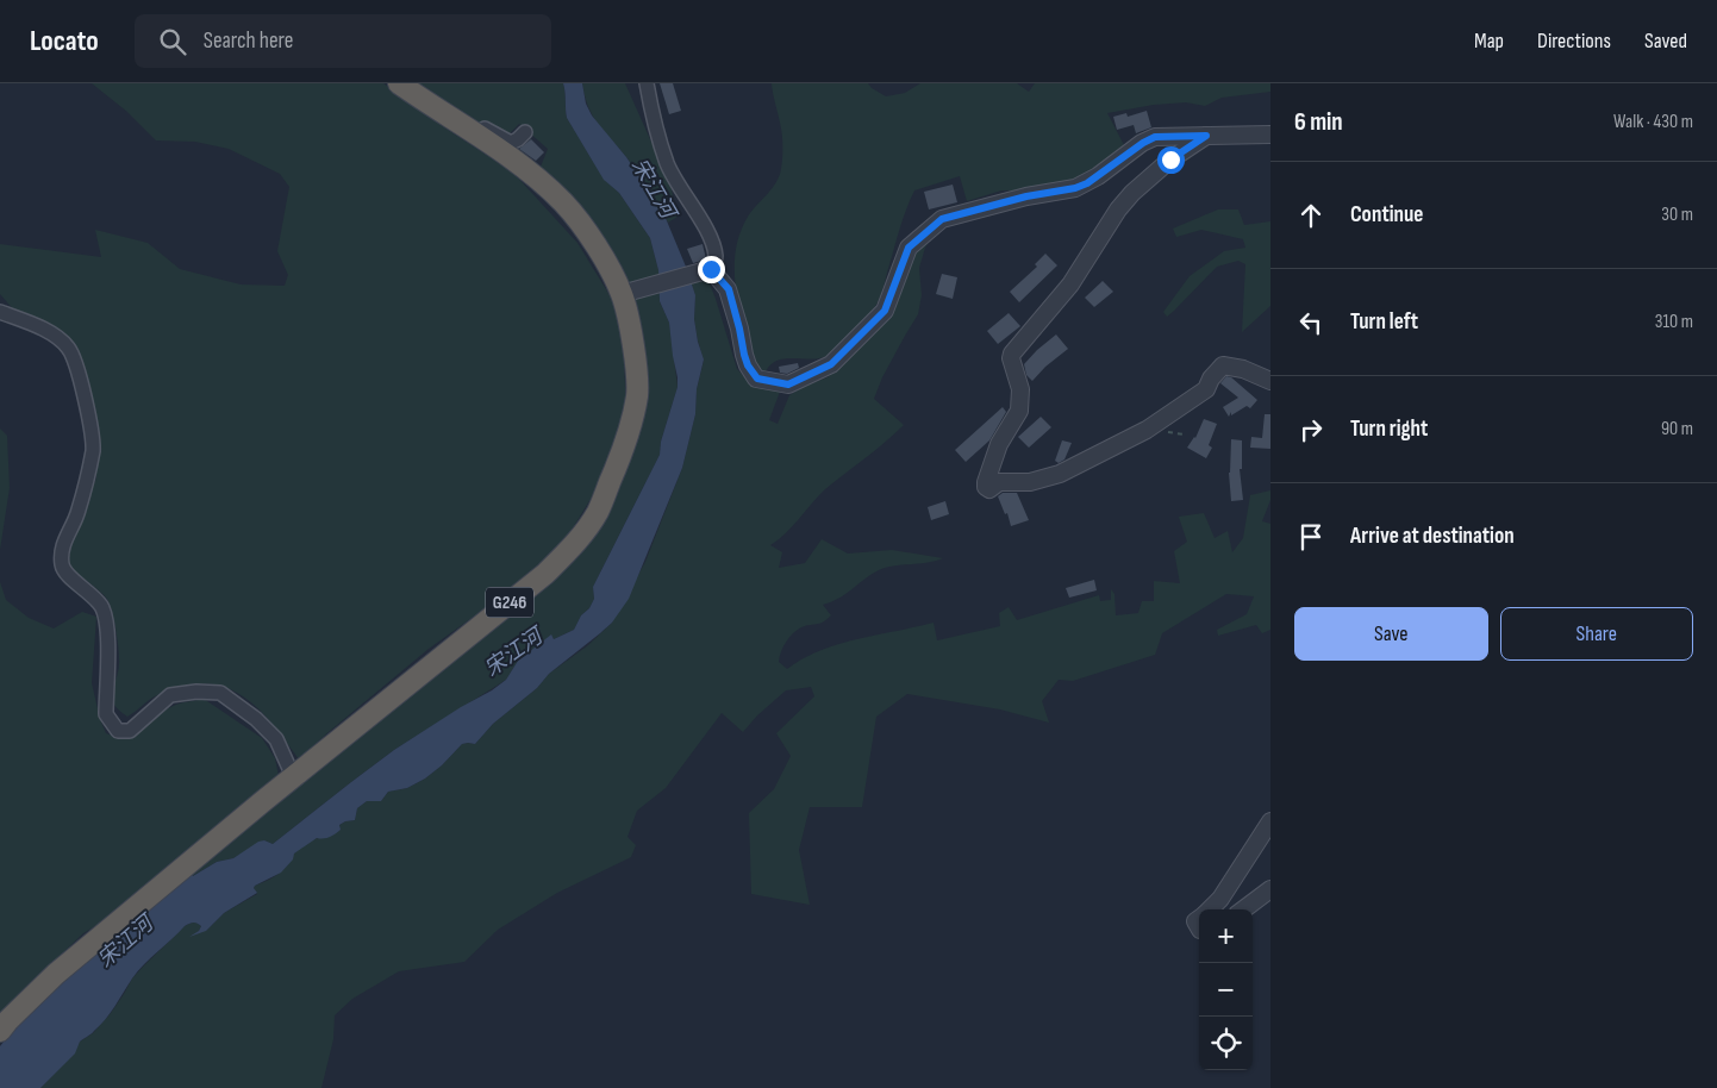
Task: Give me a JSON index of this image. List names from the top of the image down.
{
  "streets": {
    "highway": ["G246"]
  },
  "water": ["宋江河"],
  "page": {
    "header": "Locato",
    "search": "Search here",
    "nav": ["Map", "Directions", "Saved"],
    "heading": ["6 min", "Walk · 430 m"],
    "list": [
      ["Continue", "30 m"],
      ["Turn left", "310 m"],
      ["Turn right", "90 m"],
      "Arrive at destination"
    ],
    "buttons": ["Save", "Share"],
    "map_buttons": ["+", "−"]
  }
}
